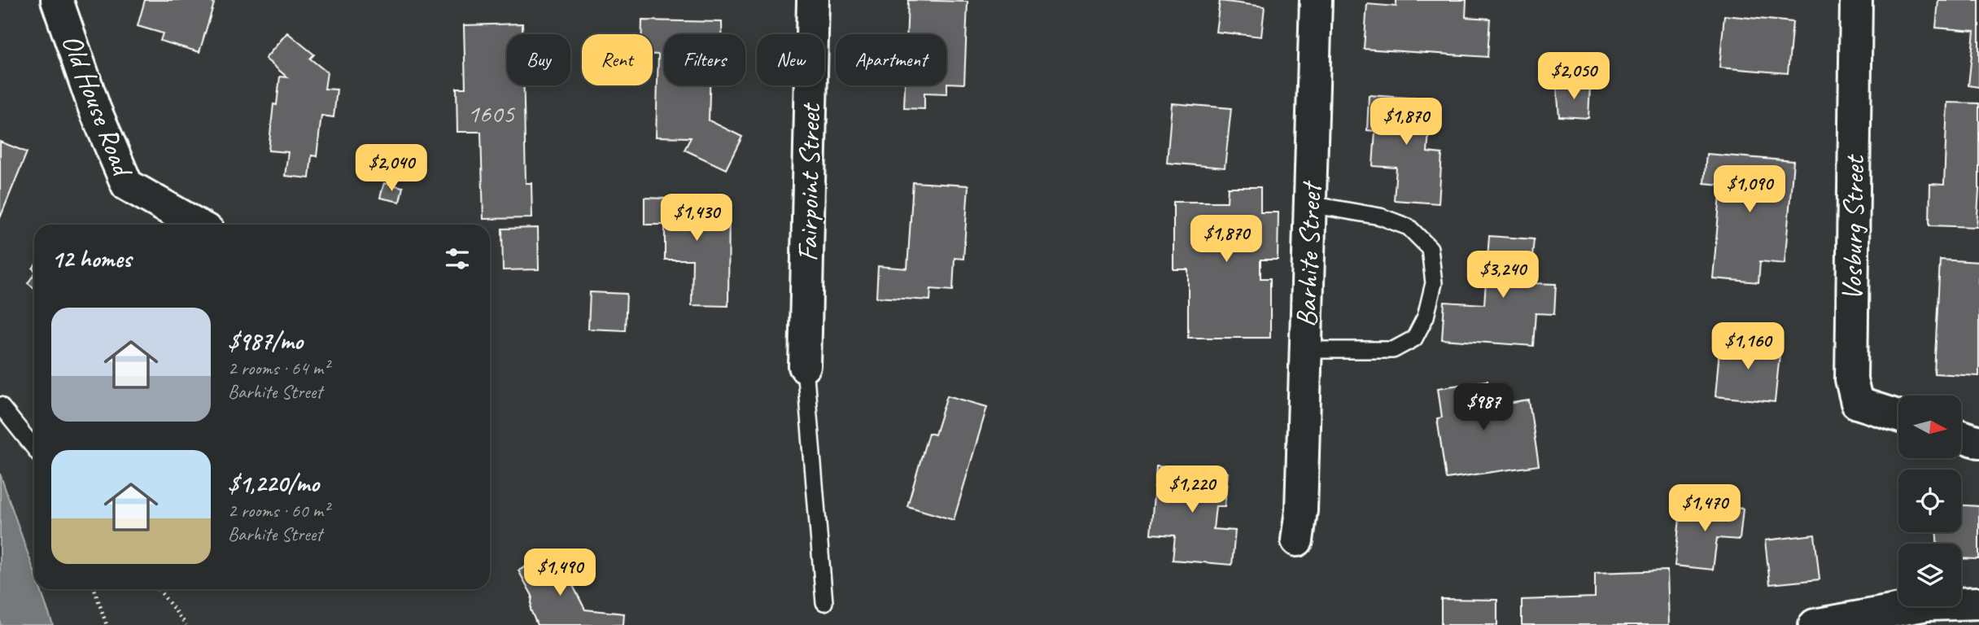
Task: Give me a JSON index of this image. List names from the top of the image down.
{
  "streets": {
    "street": [
      "Old House Road",
      "Fairpoint Street",
      "Vosburg Street",
      "Barhite Street"
    ]
  },
  "house_numbers": ["1605"],
  "north": "right",
  "page": {
    "chip": [
      "Buy",
      "Rent",
      "Filters",
      "New",
      "Apartment"
    ],
    "price": [
      "$2,050",
      "$1,870",
      "$2,040",
      "$1,090",
      "$1,430",
      "$1,870",
      "$3,240",
      "$1,160",
      "$987",
      "$1,220",
      "$1,470",
      "$1,490"
    ],
    "heading": "12 homes",
    "list": [
      {
        "name": "$987/mo",
        "note": "2 rooms · 64 m² · Barhite Street"
      },
      {
        "name": "$1,220/mo",
        "note": "2 rooms · 60 m² · Barhite Street"
      }
    ]
  }
}
